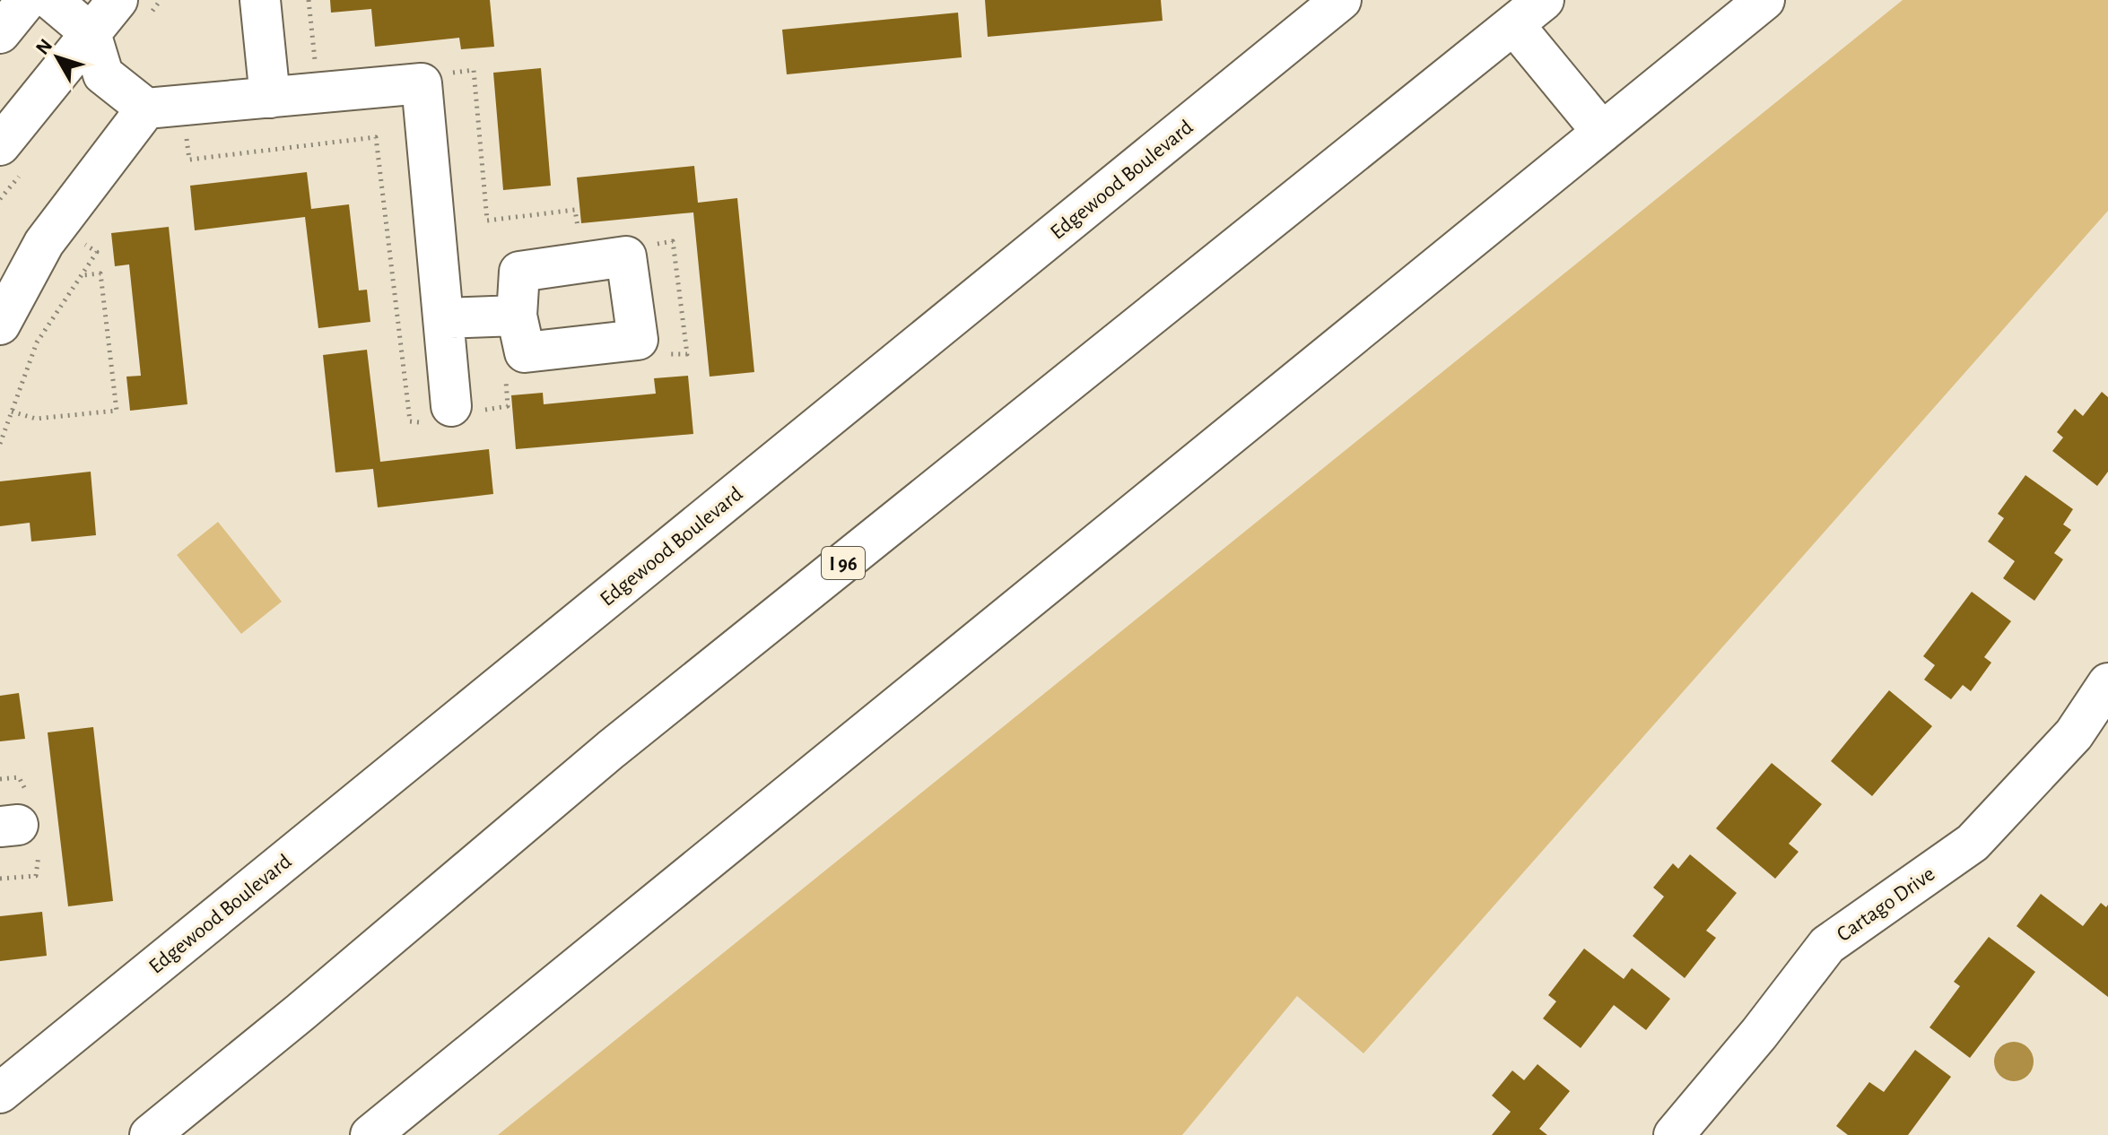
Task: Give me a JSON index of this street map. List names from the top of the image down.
{
  "streets": {
    "main road": ["Edgewood Boulevard", "I 96", "Cartago Drive"]
  },
  "north": "top left"
}
